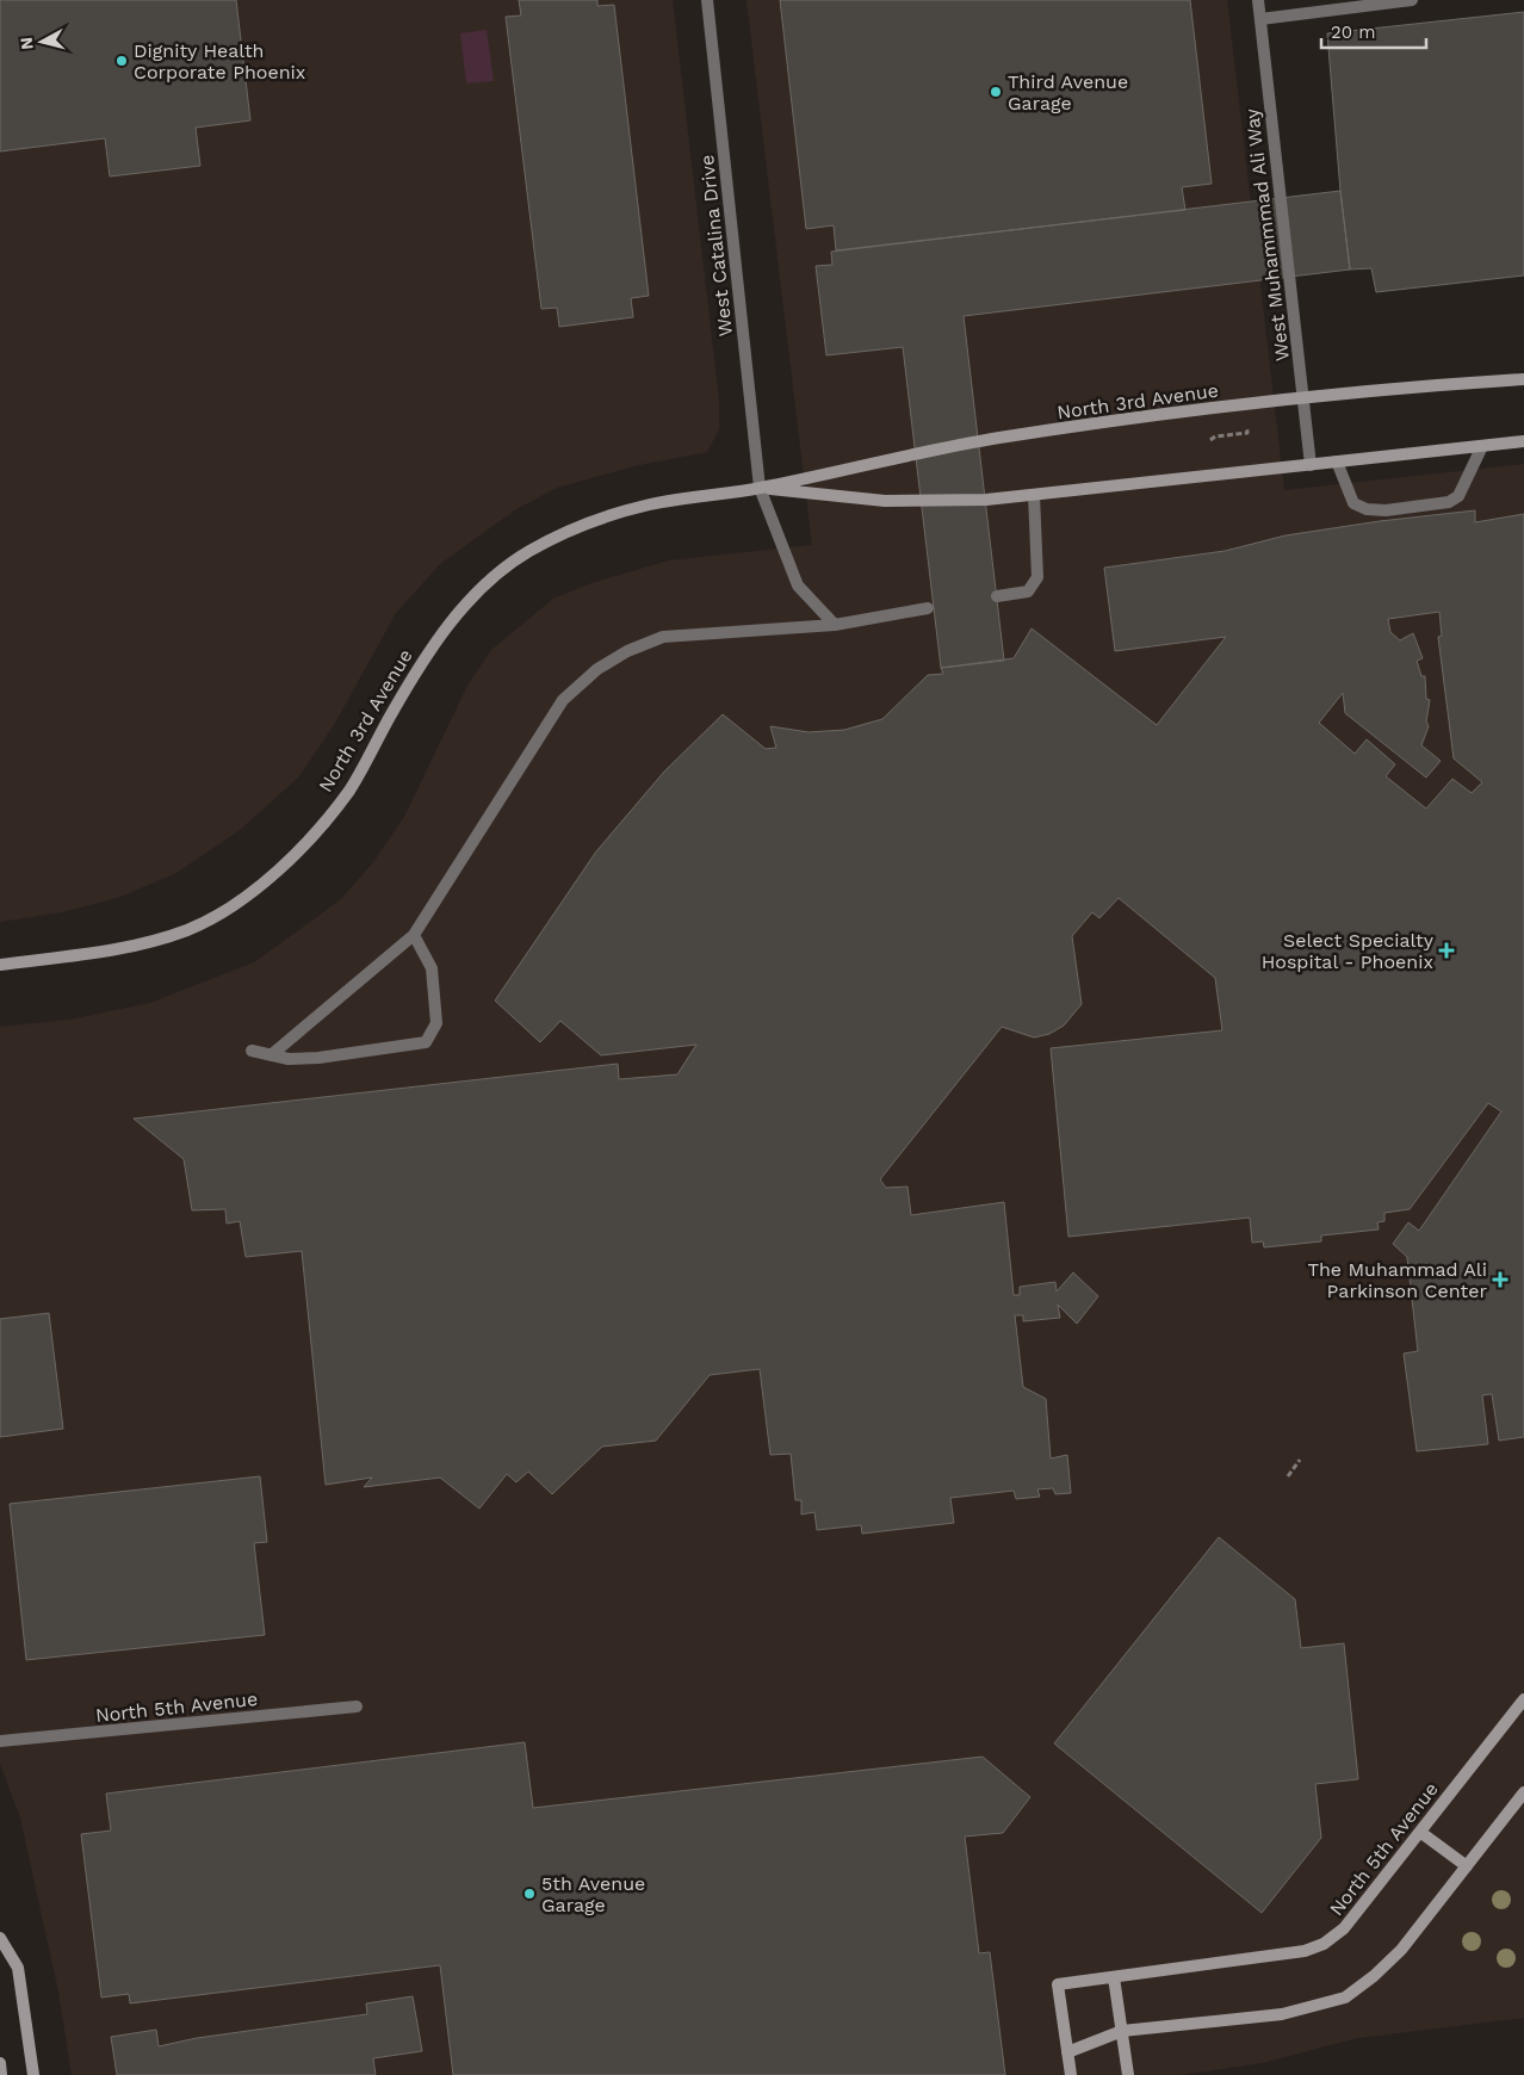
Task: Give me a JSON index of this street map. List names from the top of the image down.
{
  "streets": {
    "street": [
      "West Muhammmad Ali Way",
      "West Catalina Drive",
      "North 3rd Avenue",
      "North 5th Avenue"
    ]
  },
  "crossings": [
    ["West Muhammmad Ali Way", "North 3rd Avenue"],
    ["West Catalina Drive", "North 3rd Avenue"]
  ],
  "places": {
    "other": ["Dignity Health Corporate Phoenix", "Third Avenue Garage", "5th Avenue Garage"],
    "health": ["Select Specialty Hospital - Phoenix", "The Muhammad Ali Parkinson Center"]
  },
  "scale_bar": "20 m",
  "north": "left"
}
